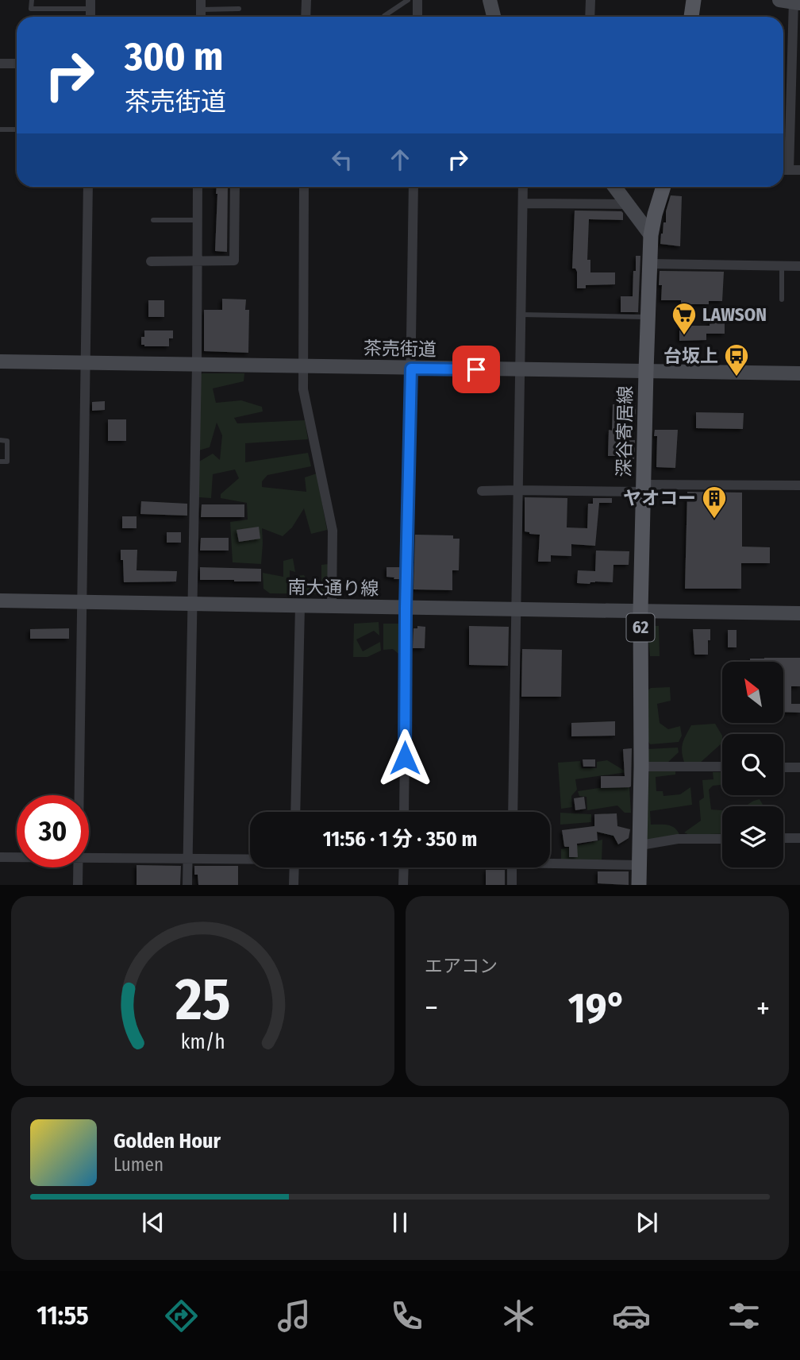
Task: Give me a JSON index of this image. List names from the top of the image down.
{
  "streets": {
    "main road": ["深谷寄居線", "62"],
    "street": ["茶売街道", "南大通り線"]
  },
  "crossings": [
    ["茶売街道", "深谷寄居線"],
    ["深谷寄居線", "南大通り線"]
  ],
  "places": {
    "supermarket": ["LAWSON"],
    "bus stop": ["台坂上"],
    "building": ["ヤオコー"]
  },
  "north": "top left",
  "page": {
    "turn": ["300 m", "茶売街道"],
    "limit": "30",
    "trip": "11:56 · 1 分 · 350 m",
    "tile": "エアコン",
    "heat": ["−", "19°", "+"],
    "song": ["Golden Hour", "Lumen"],
    "tabs": "11:55",
    "gauge": ["25", "km/h"]
  }
}
